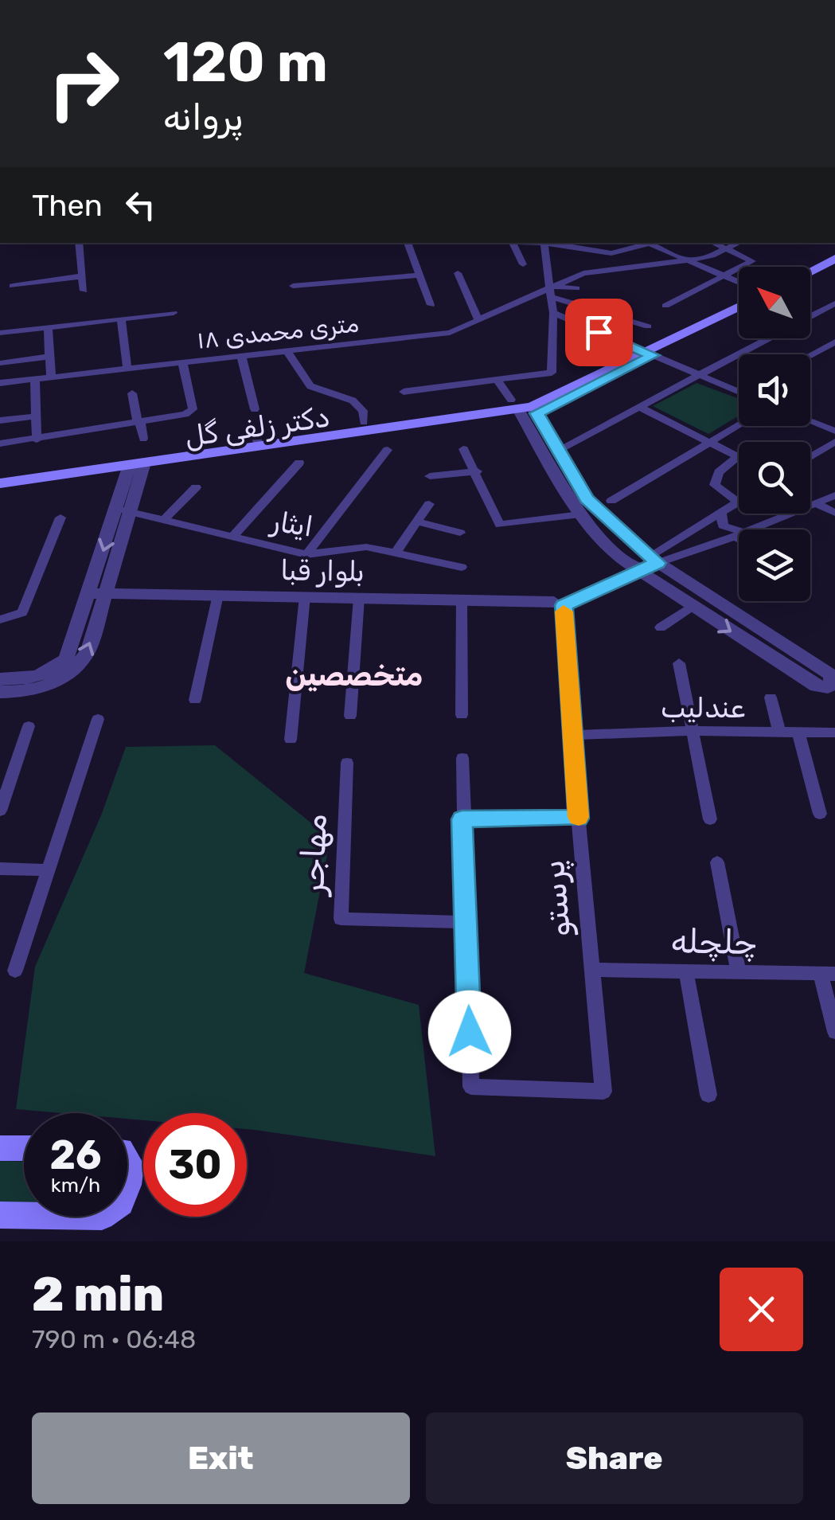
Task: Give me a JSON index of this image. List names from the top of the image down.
{
  "streets": {
    "main road": ["دکتر زلفی گل"],
    "street": [
      "۱۸ متری محمدی",
      "ایثار",
      "بلوار قبا",
      "عندلیب",
      "مهاجر",
      "پرستو",
      "چلچله"
    ]
  },
  "crossings": [
    ["بلوار قبا", "پرستو"],
    ["عندلیب", "پرستو"],
    ["مهاجر", "پرستو"],
    ["پرستو", "چلچله"]
  ],
  "districts": ["متخصصین"],
  "north": "top left",
  "page": {
    "turn": ["120 m", "پروانه"],
    "then": "Then",
    "speed": "26 km/h",
    "limit": "30",
    "heading": ["2 min", "790 m · 06:48"],
    "buttons": ["Exit", "Share"]
  }
}
